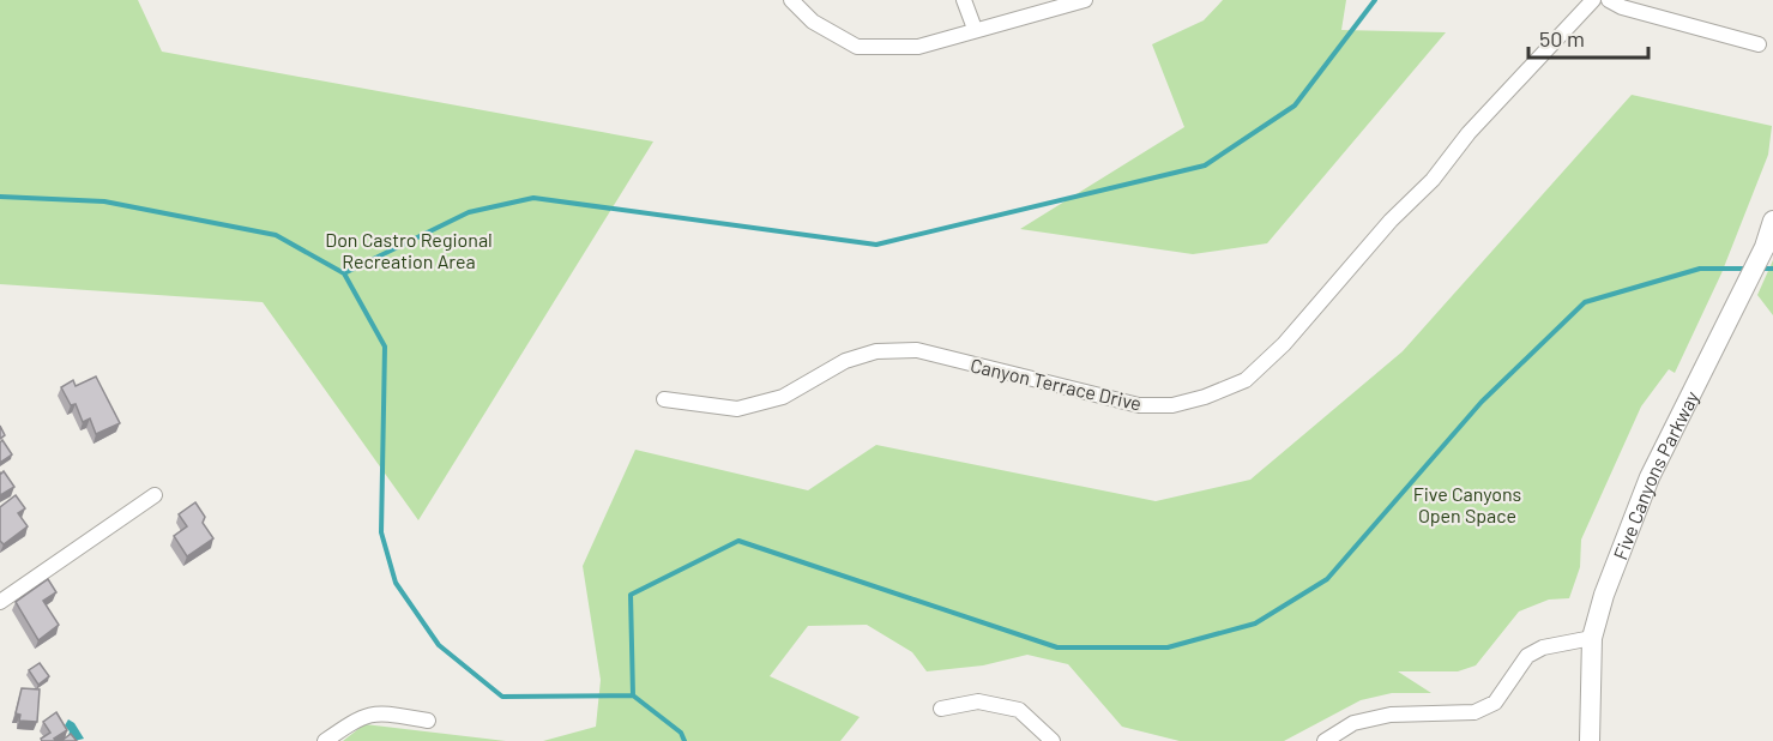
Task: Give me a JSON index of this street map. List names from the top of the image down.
{
  "streets": {
    "main road": ["Five Canyons Parkway"],
    "street": ["Canyon Terrace Drive"]
  },
  "parks": ["Don Castro Regional Recreation Area", "Five Canyons Open Space"],
  "scale_bar": "50 m"
}
